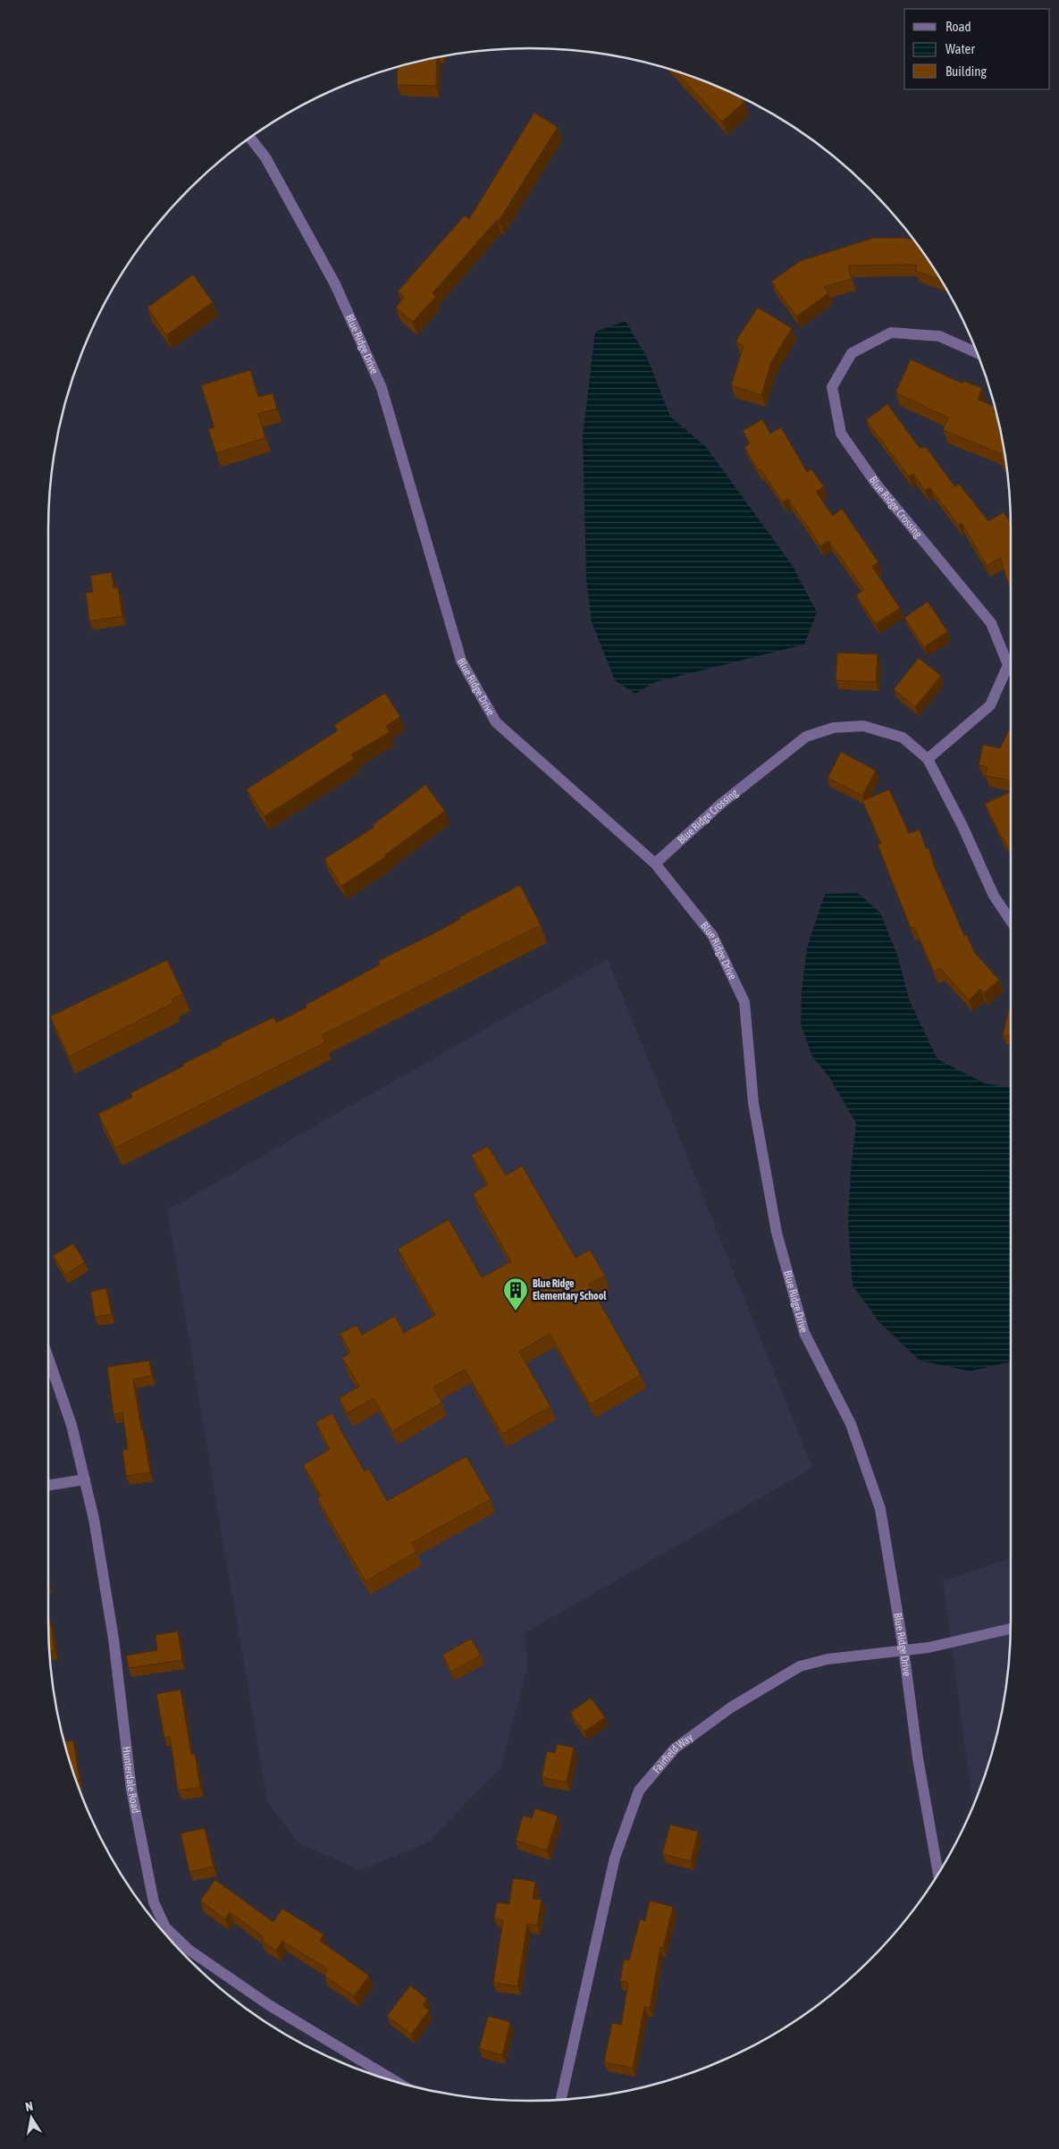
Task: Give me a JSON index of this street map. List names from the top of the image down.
{
  "streets": {
    "street": [
      "Blue Ridge Drive",
      "Blue Ridge Crossing",
      "Fairfield Way",
      "Hunterdale Road"
    ]
  },
  "crossings": [
    ["Blue Ridge Drive", "Blue Ridge Crossing"],
    ["Blue Ridge Drive", "Fairfield Way"]
  ],
  "places": {
    "building": ["Blue Ridge Elementary School"]
  },
  "legend": ["Road", "Water", "Building"],
  "north": "top"
}
